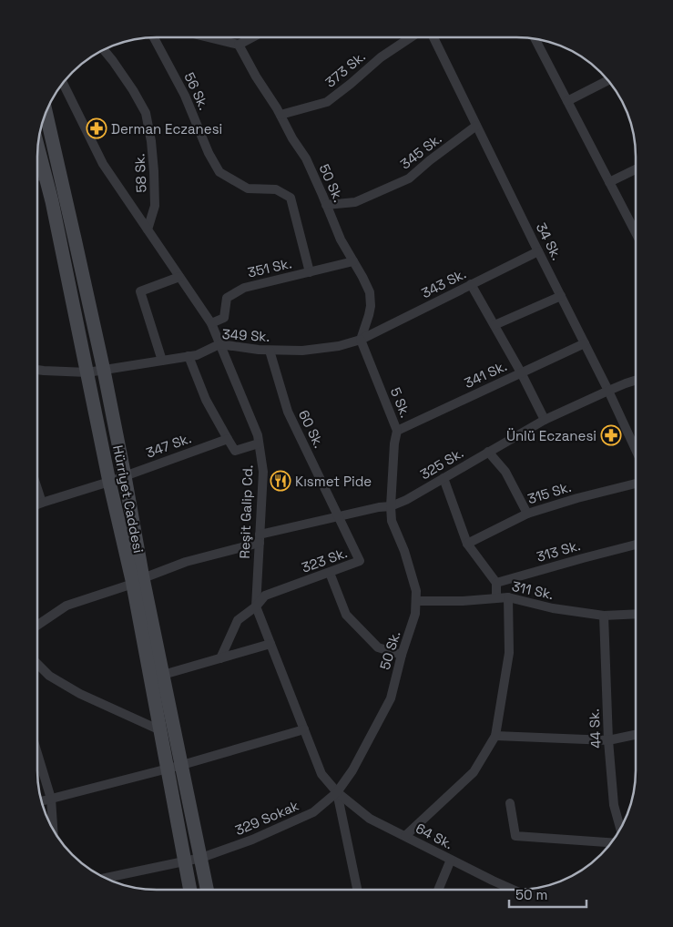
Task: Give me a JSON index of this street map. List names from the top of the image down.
{
  "streets": {
    "main road": ["Hürriyet Caddesi"],
    "street": [
      "373 Sk.",
      "56 Sk.",
      "345 Sk.",
      "58 Sk.",
      "50 Sk.",
      "34 Sk.",
      "351 Sk.",
      "343 Sk.",
      "349 Sk.",
      "341 Sk.",
      "5 Sk.",
      "60 Sk.",
      "347 Sk.",
      "325 Sk.",
      "315 Sk.",
      "Reşit Galip Cd.",
      "313 Sk.",
      "323 Sk.",
      "311 Sk.",
      "44 Sk.",
      "329 Sokak",
      "64 Sk."
    ]
  },
  "crossings": [
    ["373 Sk.", "50 Sk."],
    ["56 Sk.", "351 Sk."],
    ["345 Sk.", "50 Sk."],
    ["345 Sk.", "34 Sk."],
    ["58 Sk.", "Reşit Galip Cd."],
    ["50 Sk.", "351 Sk."],
    ["50 Sk.", "343 Sk."],
    ["50 Sk.", "349 Sk."],
    ["50 Sk.", "5 Sk."],
    ["50 Sk.", "325 Sk."],
    ["50 Sk.", "Reşit Galip Cd."],
    ["50 Sk.", "311 Sk."],
    ["50 Sk.", "329 Sokak"],
    ["50 Sk.", "64 Sk."],
    ["34 Sk.", "343 Sk."],
    ["34 Sk.", "341 Sk."],
    ["34 Sk.", "325 Sk."],
    ["351 Sk.", "Reşit Galip Cd."],
    ["343 Sk.", "349 Sk."],
    ["343 Sk.", "5 Sk."],
    ["349 Sk.", "5 Sk."],
    ["349 Sk.", "60 Sk."],
    ["349 Sk.", "Hürriyet Caddesi"],
    ["349 Sk.", "Reşit Galip Cd."],
    ["341 Sk.", "5 Sk."],
    ["5 Sk.", "325 Sk."],
    ["60 Sk.", "325 Sk."],
    ["60 Sk.", "323 Sk."],
    ["347 Sk.", "Hürriyet Caddesi"],
    ["325 Sk.", "Hürriyet Caddesi"],
    ["325 Sk.", "Reşit Galip Cd."],
    ["325 Sk.", "323 Sk."],
    ["Hürriyet Caddesi", "329 Sokak"],
    ["Reşit Galip Cd.", "323 Sk."],
    ["Reşit Galip Cd.", "329 Sokak"],
    ["Reşit Galip Cd.", "64 Sk."],
    ["311 Sk.", "44 Sk."],
    ["329 Sokak", "64 Sk."]
  ],
  "places": {
    "pharmacy": ["Derman Eczanesi", "Ünlü Eczanesi"],
    "restaurant": ["Kısmet Pide"]
  },
  "scale_bar": "50 m"
}
